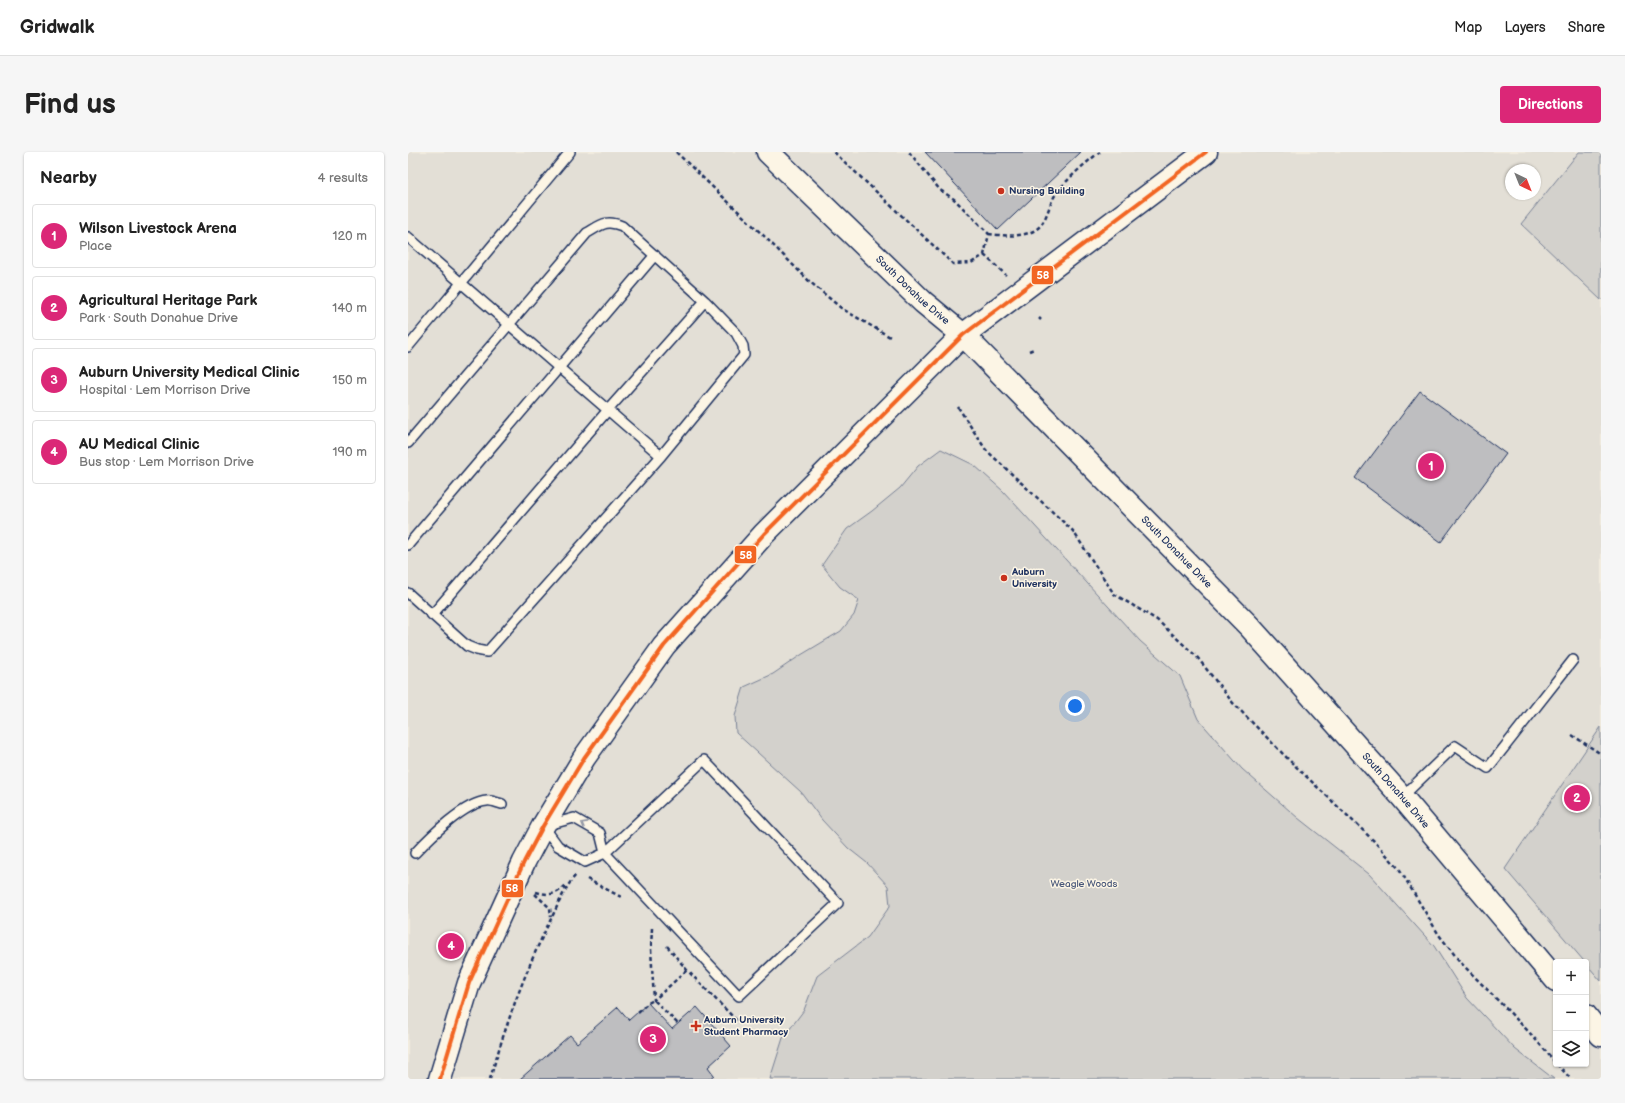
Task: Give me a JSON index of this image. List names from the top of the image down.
{
  "streets": {
    "street": ["South Donahue Drive"]
  },
  "parks": ["Weagle Woods"],
  "places": {
    "other": ["Nursing Building", "Auburn University"],
    "health": ["Auburn University Student Pharmacy"]
  },
  "lines": ["transit line 58"],
  "north": "bottom right",
  "page": {
    "header": "Gridwalk",
    "nav": ["Map", "Layers", "Share"],
    "buttons": "Directions",
    "title": "Find us",
    "heading": ["Nearby", "4 results"],
    "list": [
      {
        "mark": "1",
        "name": "Wilson Livestock Arena",
        "note": "Place",
        "value": "120 m"
      },
      {
        "mark": "2",
        "name": "Agricultural Heritage Park",
        "note": "Park · South Donahue Drive",
        "value": "140 m"
      },
      {
        "mark": "3",
        "name": "Auburn University Medical Clinic",
        "note": "Hospital · Lem Morrison Drive",
        "value": "150 m"
      },
      {
        "mark": "4",
        "name": "AU Medical Clinic",
        "note": "Bus stop · Lem Morrison Drive",
        "value": "190 m"
      }
    ],
    "pins": [
      "1",
      "2",
      "4",
      "3"
    ],
    "map_buttons": ["+", "−"]
  }
}
